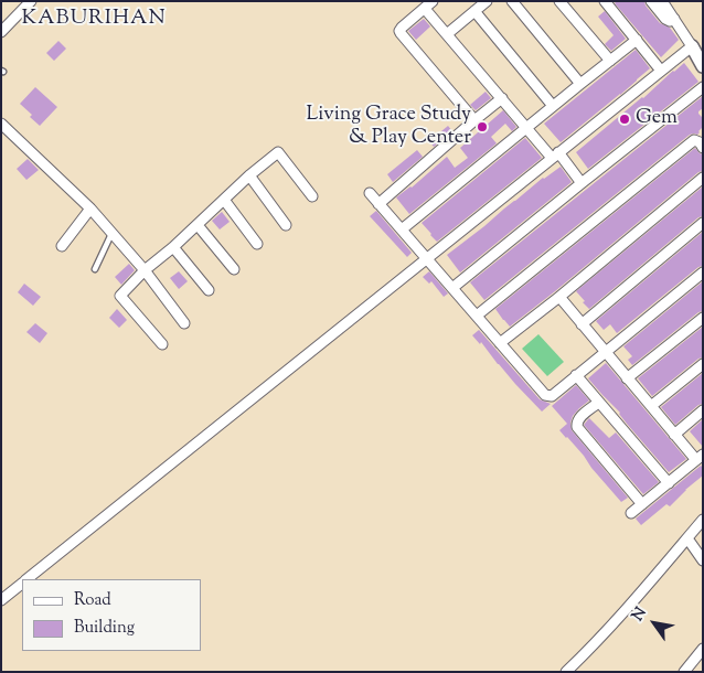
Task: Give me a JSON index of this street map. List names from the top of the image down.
{
  "districts": ["KABURIHAN"],
  "places": ["Gem", "Living Grace Study & Play Center"],
  "legend": ["Road", "Building"],
  "north": "top left"
}
